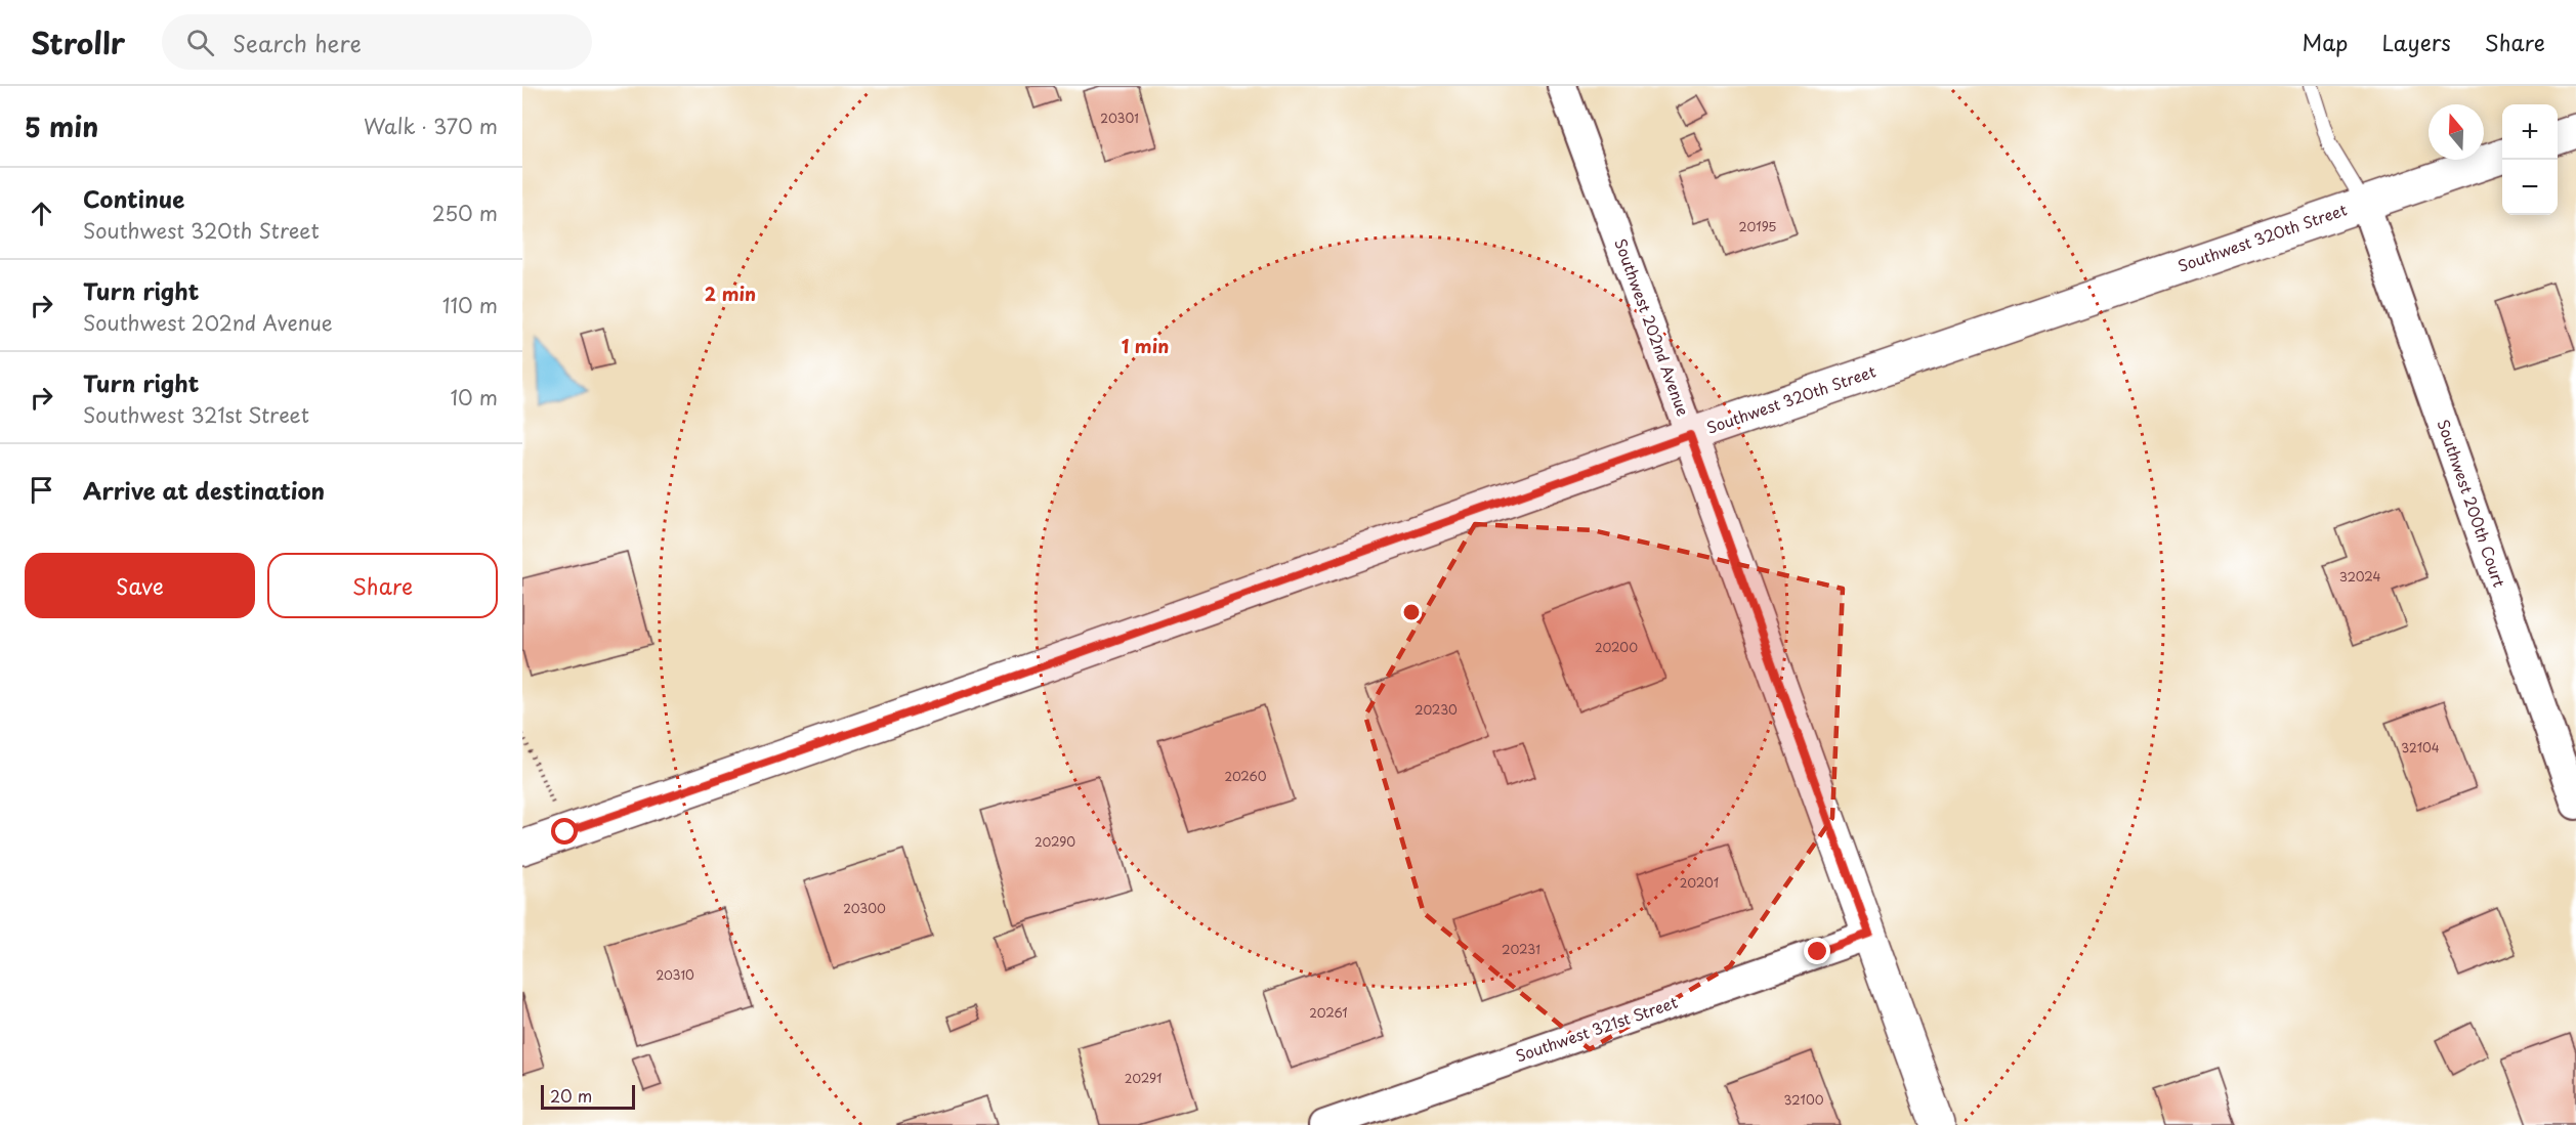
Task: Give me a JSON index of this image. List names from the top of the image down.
{
  "streets": {
    "street": [
      "Southwest 320th Street",
      "Southwest 202nd Avenue",
      "Southwest 200th Court",
      "Southwest 321st Street"
    ]
  },
  "crossings": [
    ["Southwest 320th Street", "Southwest 202nd Avenue"],
    ["Southwest 320th Street", "Southwest 200th Court"],
    ["Southwest 202nd Avenue", "Southwest 321st Street"]
  ],
  "house_numbers": [
    "20301",
    "20195",
    "32024",
    "20200",
    "20230",
    "32104",
    "20260",
    "20290",
    "20201",
    "20300",
    "20231",
    "20310",
    "20261",
    "20291",
    "32100"
  ],
  "scale_bar": "20 m",
  "north": "top",
  "page": {
    "header": "Strollr",
    "search": "Search here",
    "nav": ["Map", "Layers", "Share"],
    "heading": ["5 min", "Walk · 370 m"],
    "map_buttons": ["+", "−"],
    "list": [
      ["Continue", "Southwest 320th Street", "250 m"],
      ["Turn right", "Southwest 202nd Avenue", "110 m"],
      ["Turn right", "Southwest 321st Street", "10 m"],
      "Arrive at destination"
    ],
    "buttons": ["Save", "Share"],
    "scale": "20 m"
  },
  "rings": ["2 min", "1 min"]
}
